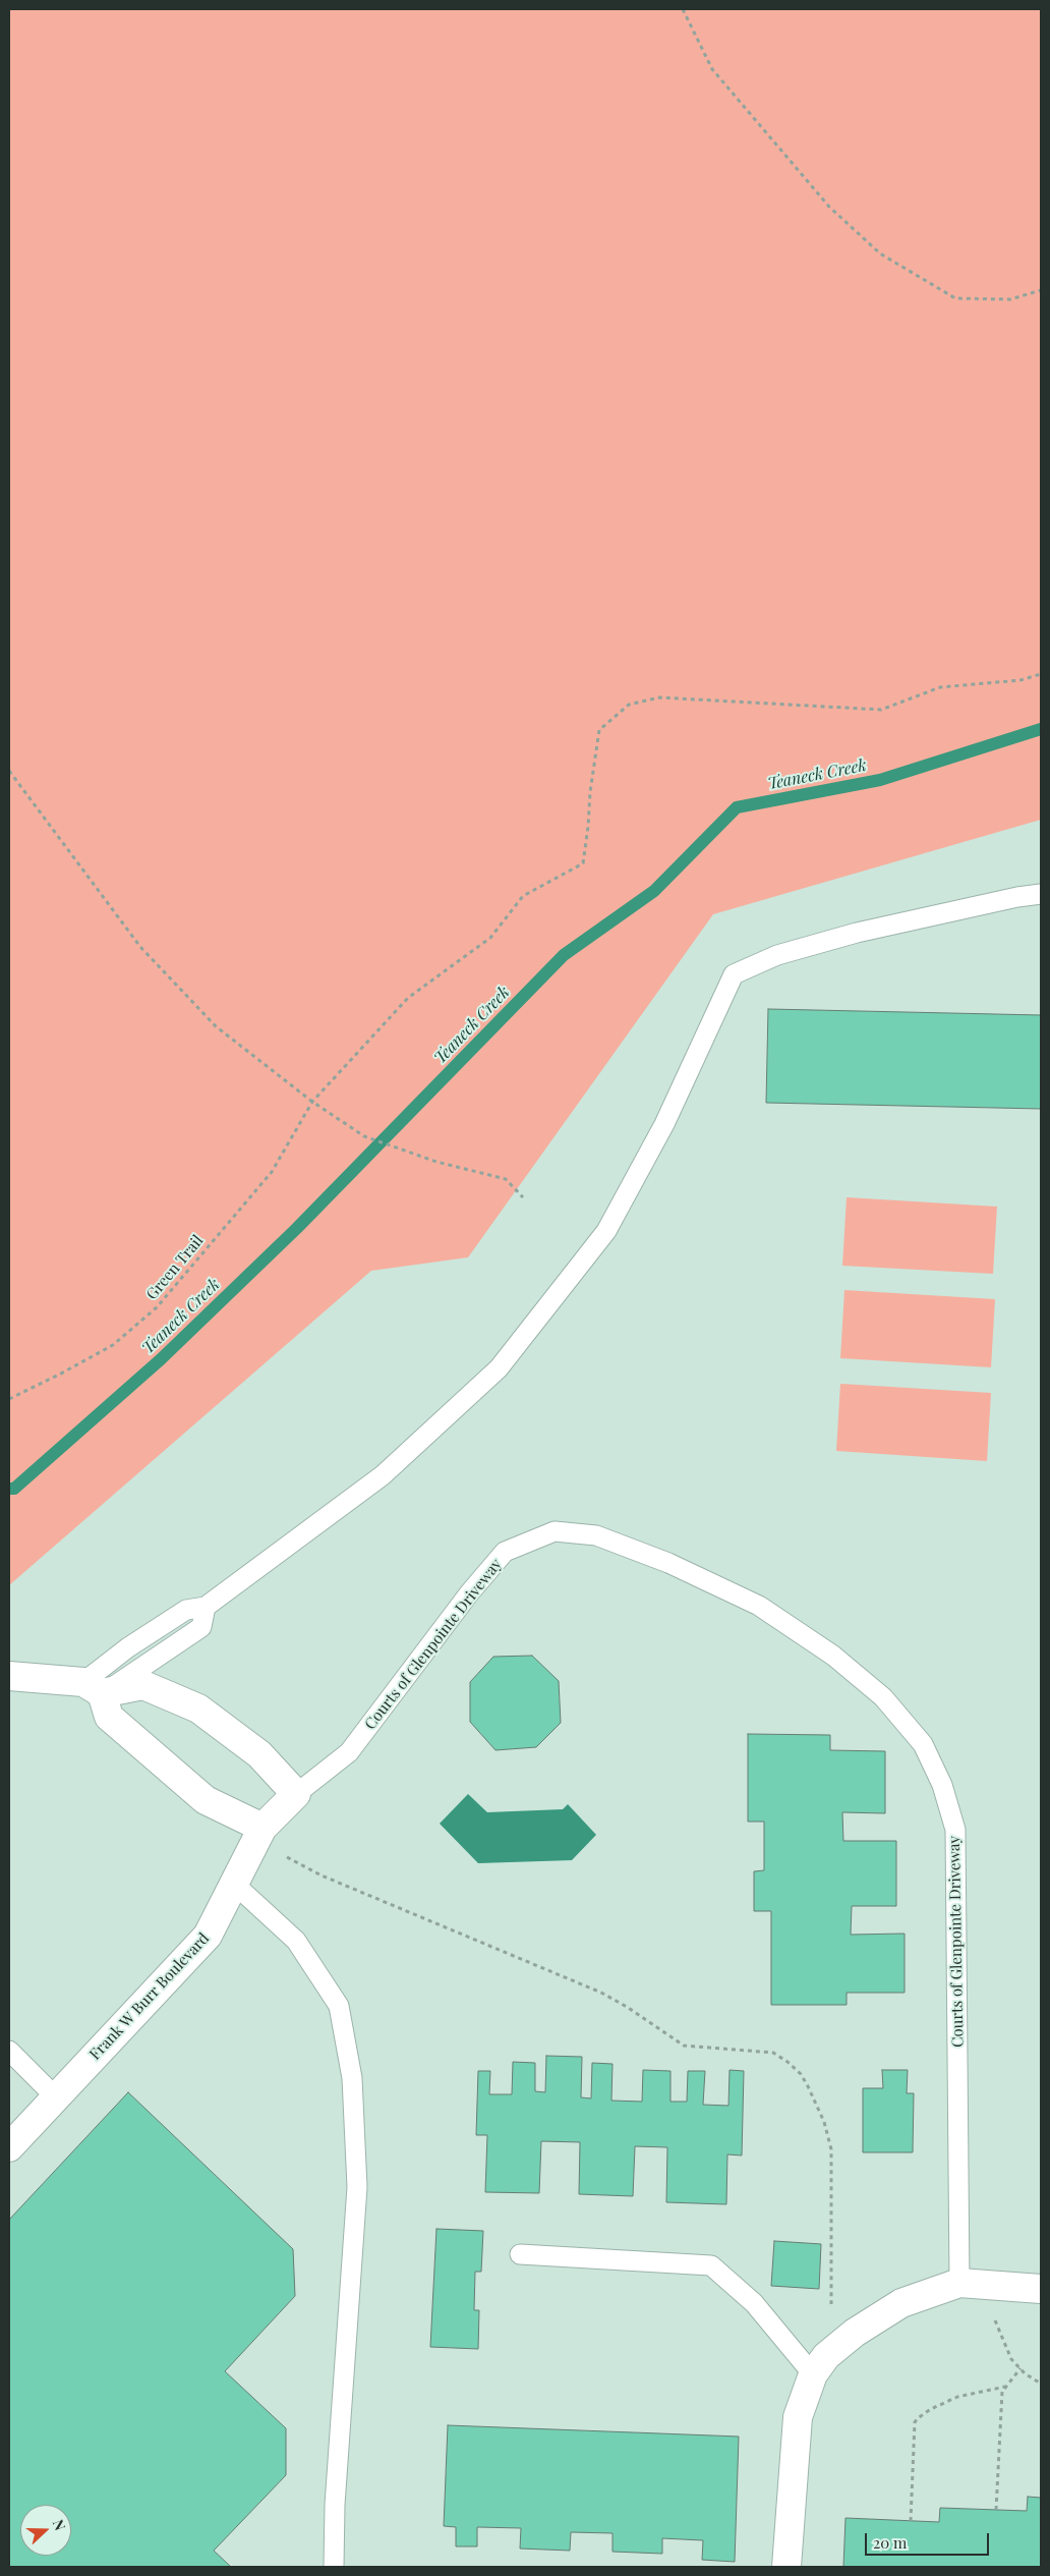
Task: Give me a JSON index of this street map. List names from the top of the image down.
{
  "streets": {
    "street": ["Frank W Burr Boulevard"],
    "lane": ["Courts of Glenpointe Driveway"],
    "path": ["Green Trail"]
  },
  "crossings": [
    ["Courts of Glenpointe Driveway", "Frank W Burr Boulevard"]
  ],
  "water": ["Teaneck Creek"],
  "scale_bar": "20 m",
  "north": "right"
}
